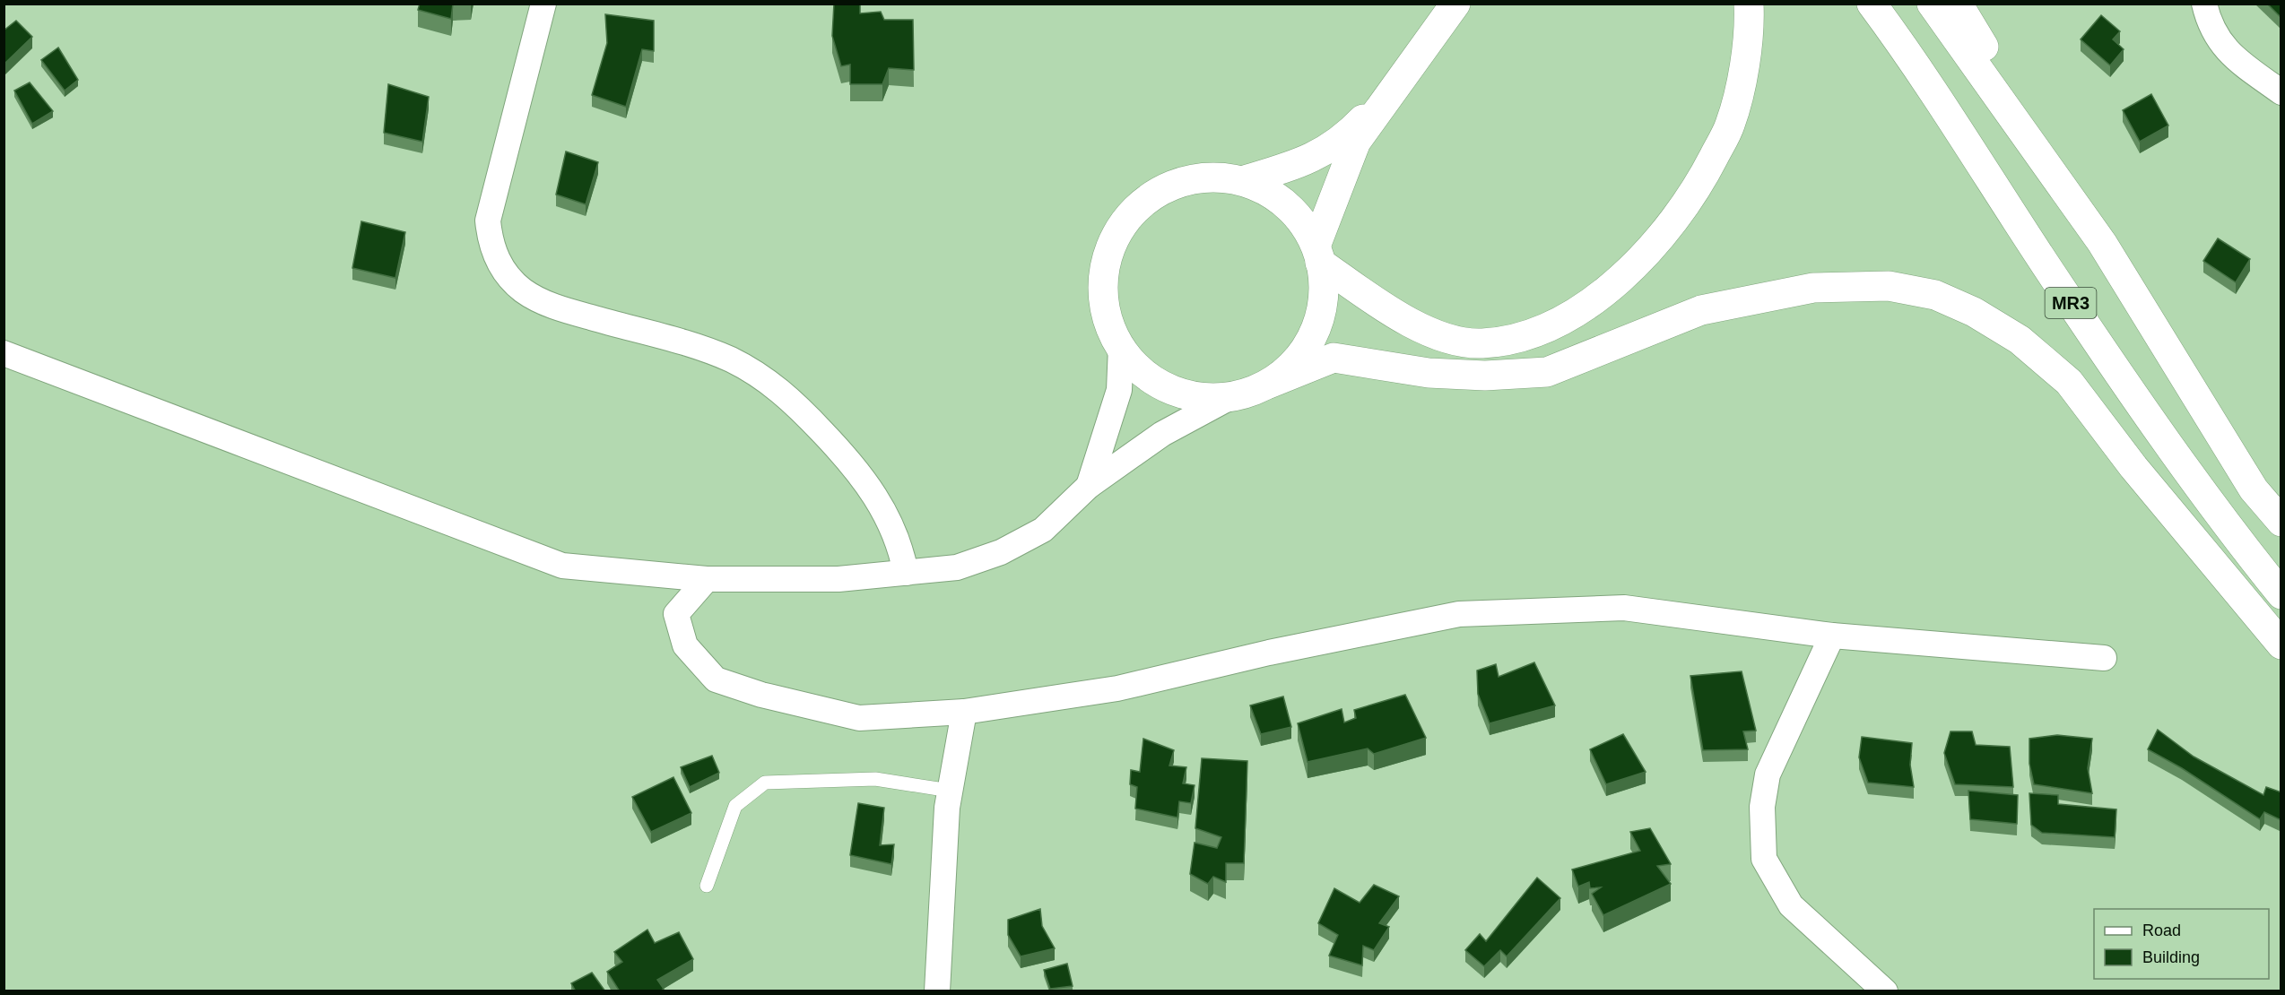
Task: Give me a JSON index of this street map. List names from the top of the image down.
{
  "streets": {
    "main road": ["MR3"]
  },
  "legend": ["Road", "Building"]
}
